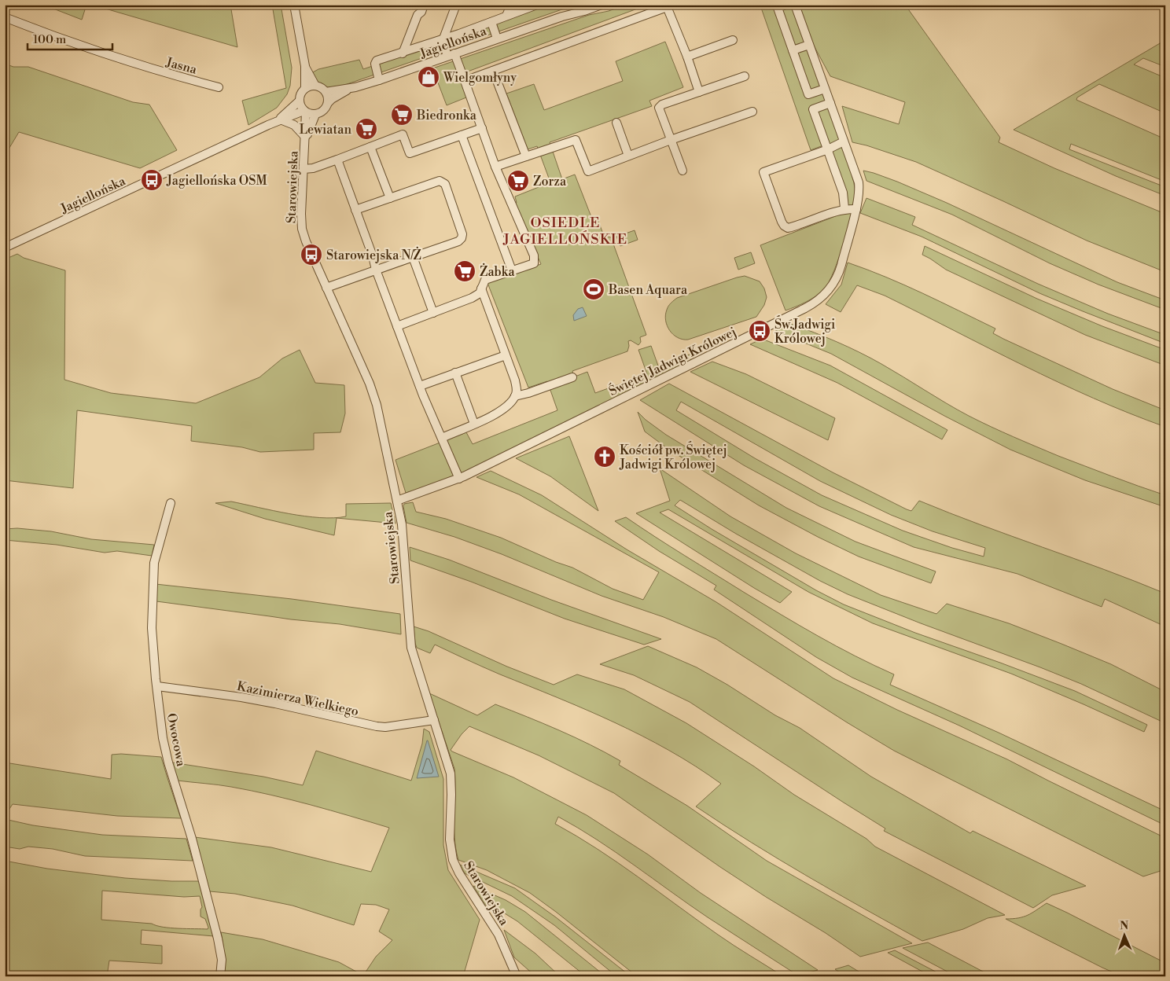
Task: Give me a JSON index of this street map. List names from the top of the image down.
{
  "streets": {
    "street": [
      "Jagiellońska",
      "Jasna",
      "Starowiejska",
      "Świętej Jadwigi Królowej",
      "Kazimierza Wielkiego",
      "Owocowa"
    ]
  },
  "crossings": [
    ["Jagiellońska", "Starowiejska"],
    ["Starowiejska", "Świętej Jadwigi Królowej"],
    ["Starowiejska", "Kazimierza Wielkiego"],
    ["Kazimierza Wielkiego", "Owocowa"]
  ],
  "districts": ["OSIEDLE JAGIELLOŃSKIE"],
  "places": {
    "shop": ["Wielgomłyny"],
    "supermarket": [
      "Biedronka",
      "Lewiatan",
      "Zorza",
      "Żabka"
    ],
    "bus stop": ["Jagiellońska OSM", "Starowiejska N/Ż", "Św.Jadwigi Królowej"],
    "sports": ["Basen Aquara"],
    "church": ["Kościół pw. Świętej Jadwigi Królowej"]
  },
  "scale_bar": "100 m",
  "north": "top"
}
